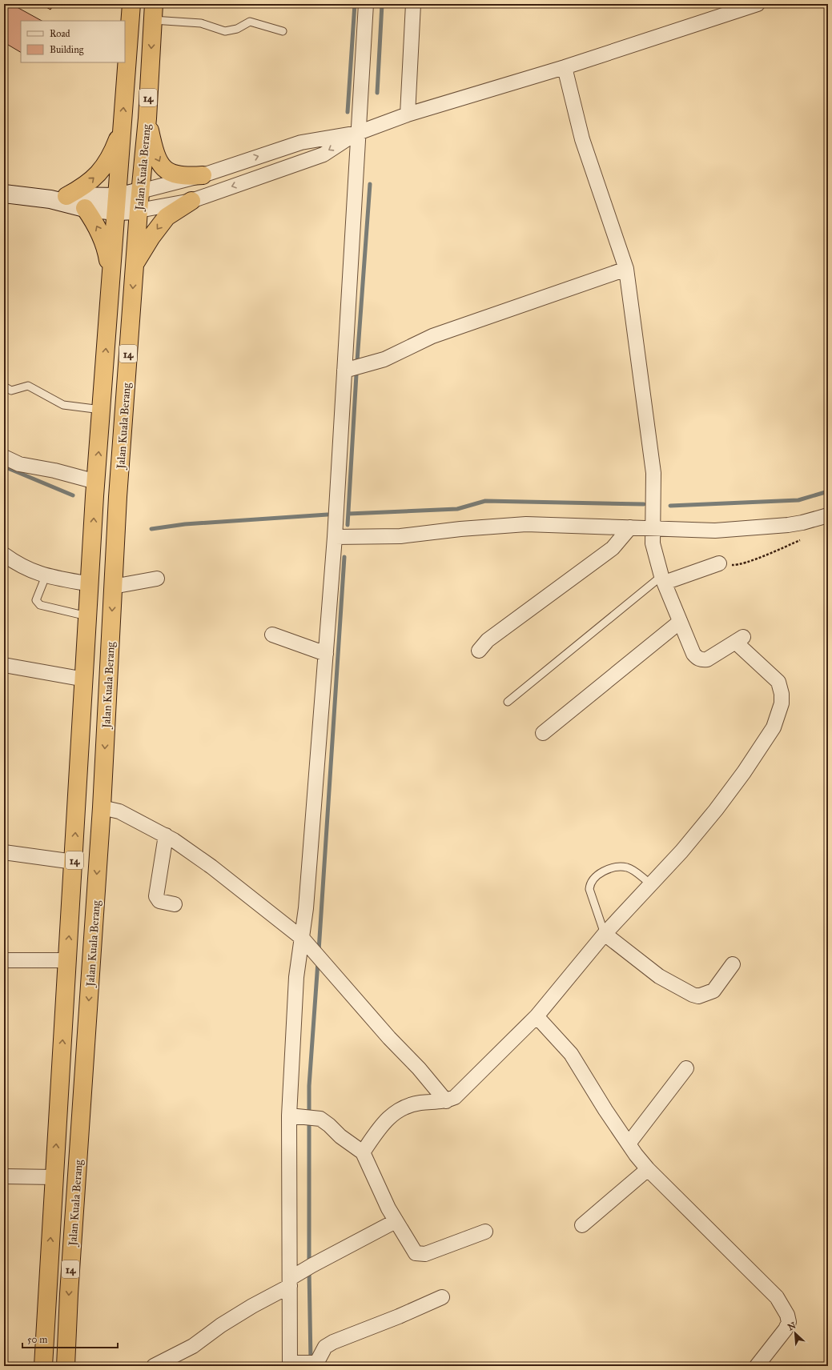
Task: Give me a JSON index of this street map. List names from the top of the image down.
{
  "streets": {
    "highway": ["14", "Jalan Kuala Berang"]
  },
  "legend": ["Road", "Building"],
  "scale_bar": "50 m",
  "north": "top left"
}
